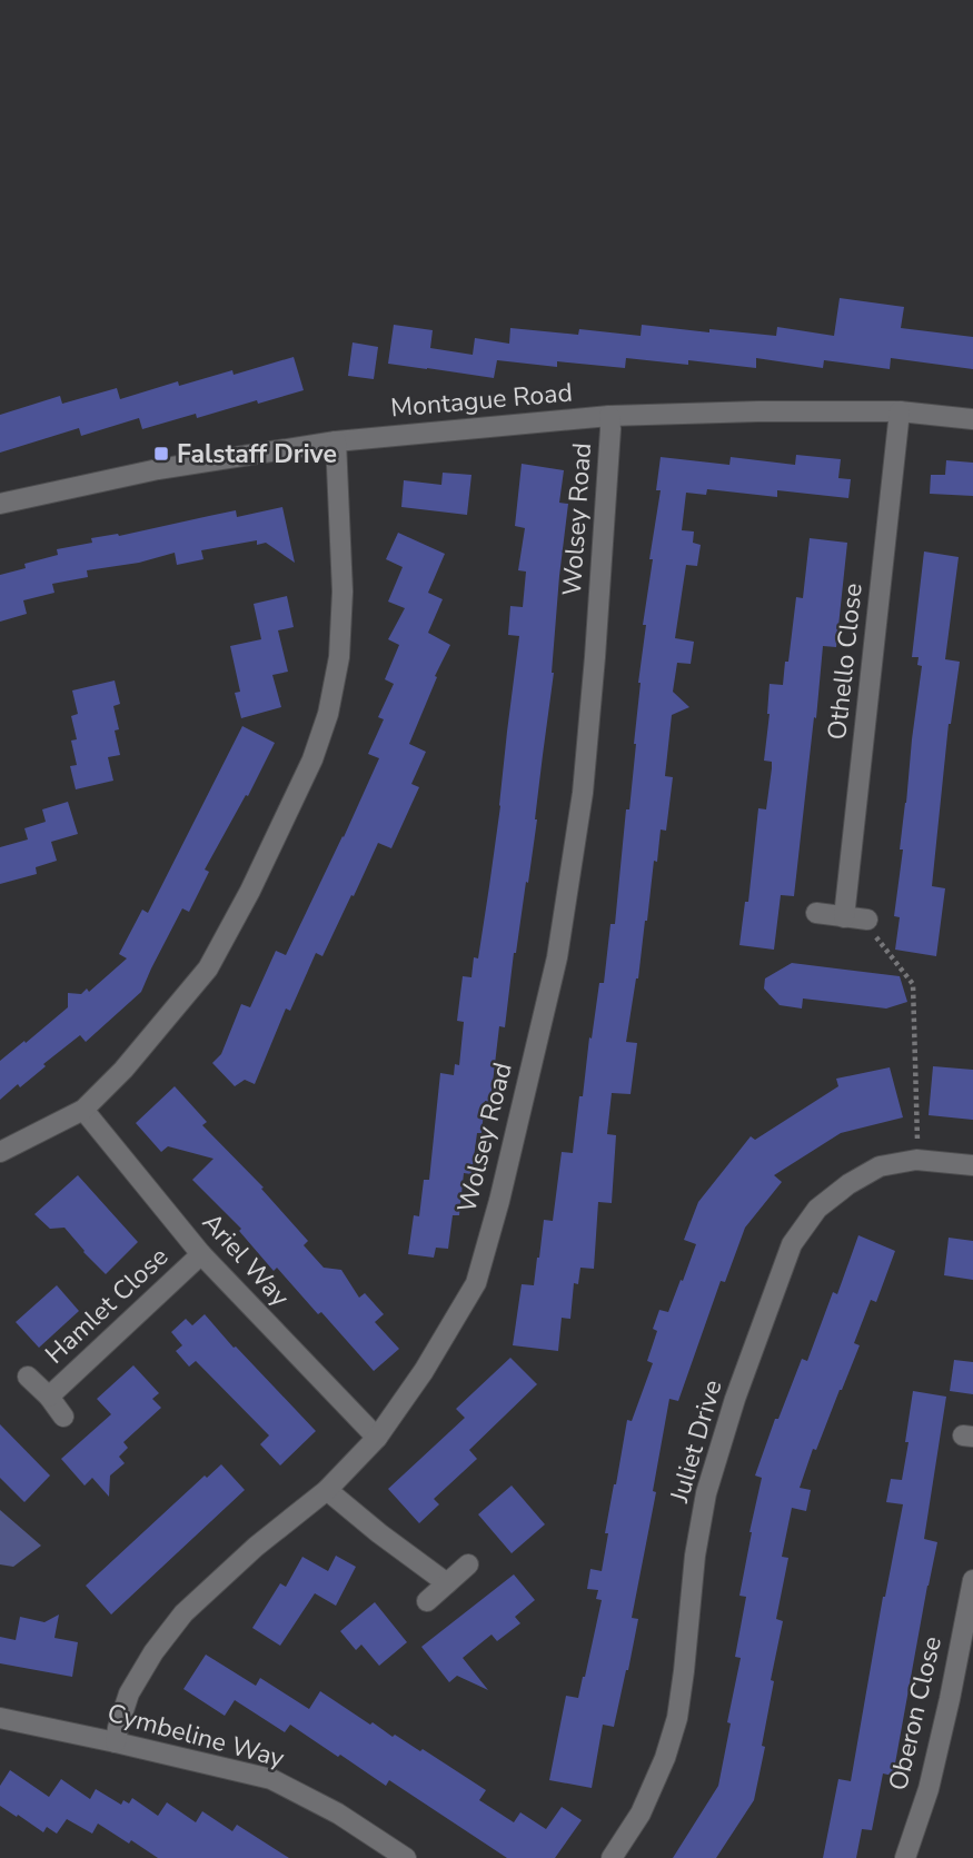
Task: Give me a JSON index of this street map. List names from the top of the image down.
{
  "streets": {
    "street": [
      "Montague Road",
      "Wolsey Road",
      "Othello Close",
      "Ariel Way",
      "Hamlet Close",
      "Juliet Drive",
      "Oberon Close",
      "Cymbeline Way"
    ]
  },
  "crossings": [
    ["Montague Road", "Wolsey Road"],
    ["Montague Road", "Othello Close"],
    ["Wolsey Road", "Ariel Way"],
    ["Wolsey Road", "Cymbeline Way"],
    ["Ariel Way", "Hamlet Close"]
  ],
  "places": {
    "transit": ["Falstaff Drive"]
  }
}
